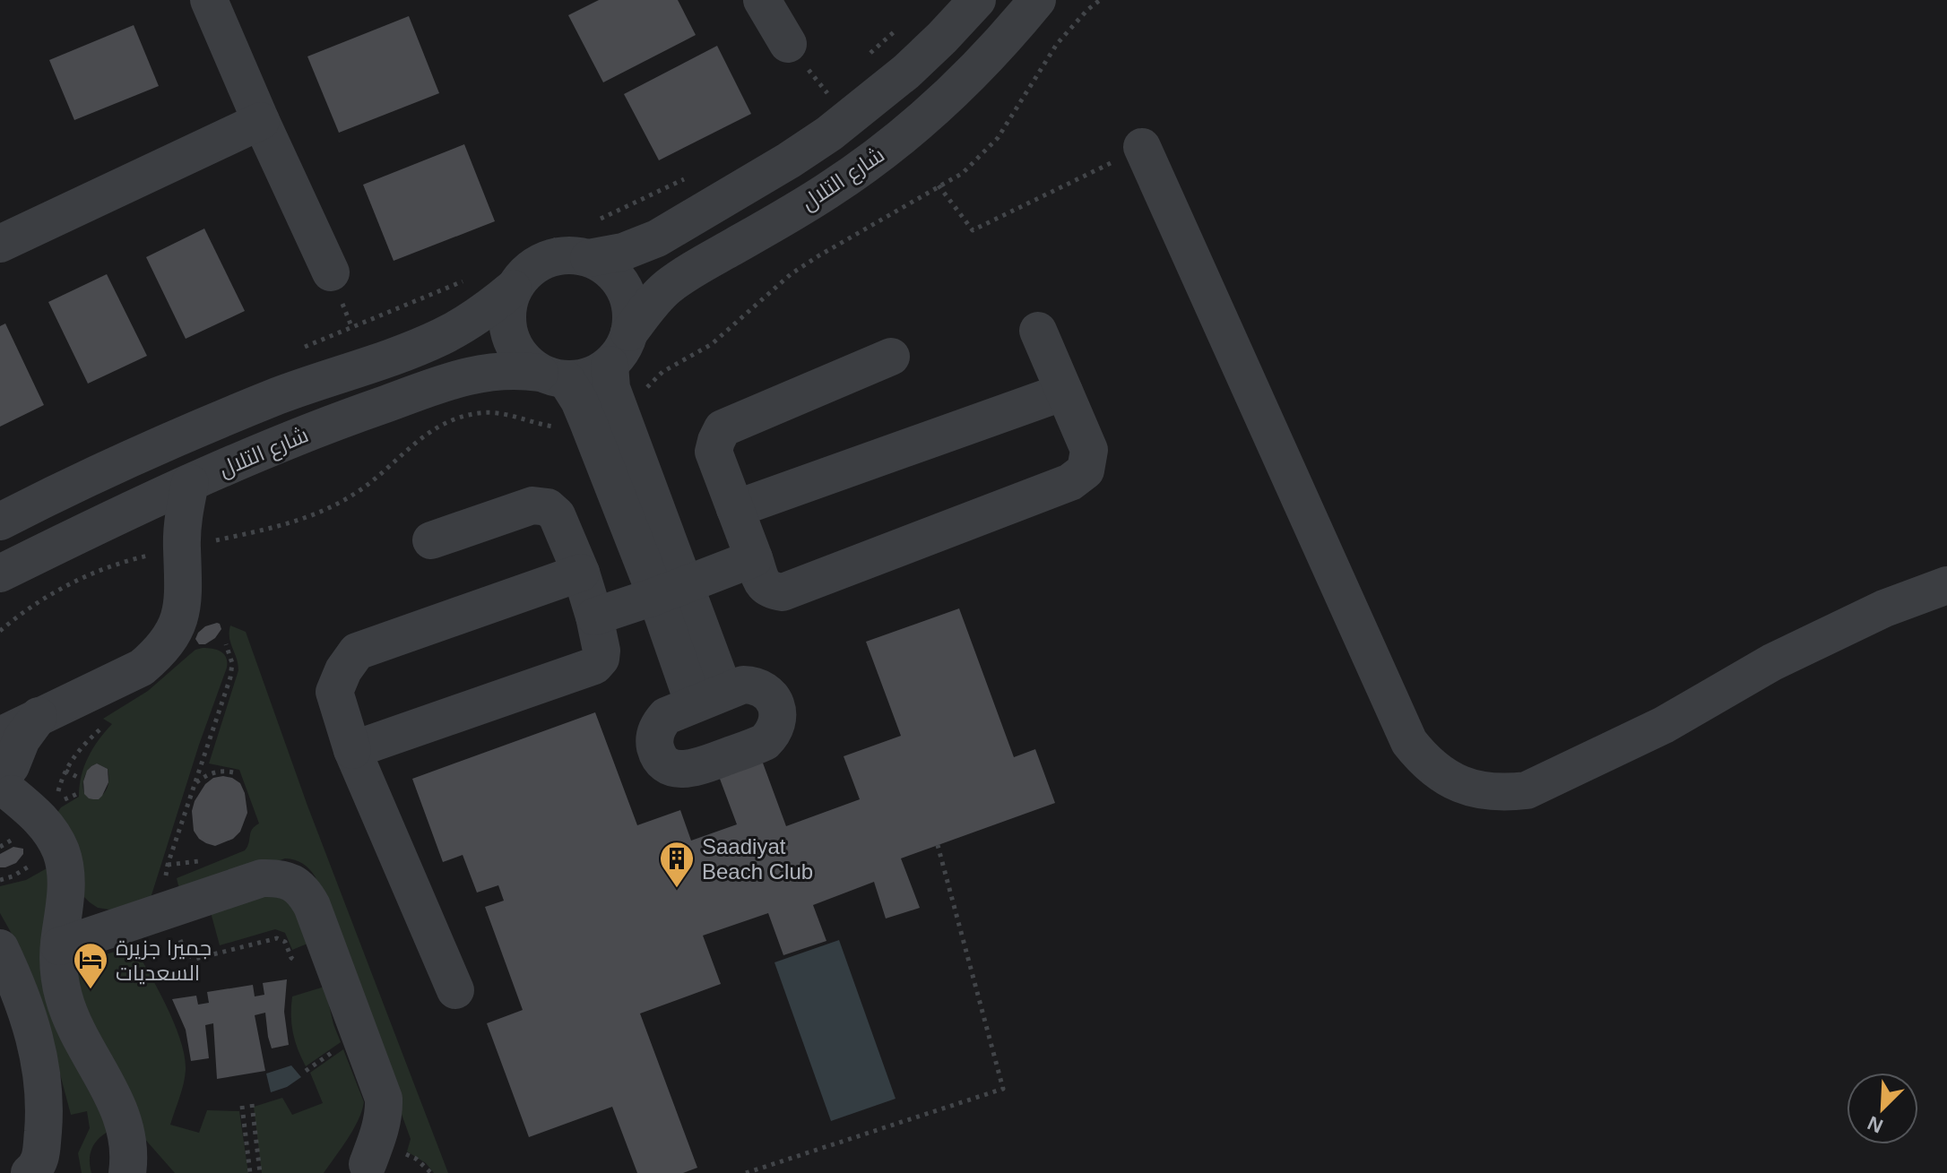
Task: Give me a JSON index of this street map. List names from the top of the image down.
{
  "streets": {
    "street": ["شارع التلال"]
  },
  "places": {
    "building": ["Saadiyat Beach Club"],
    "hotel": ["جميرا جزيرة السعديات"]
  },
  "north": "bottom left"
}
